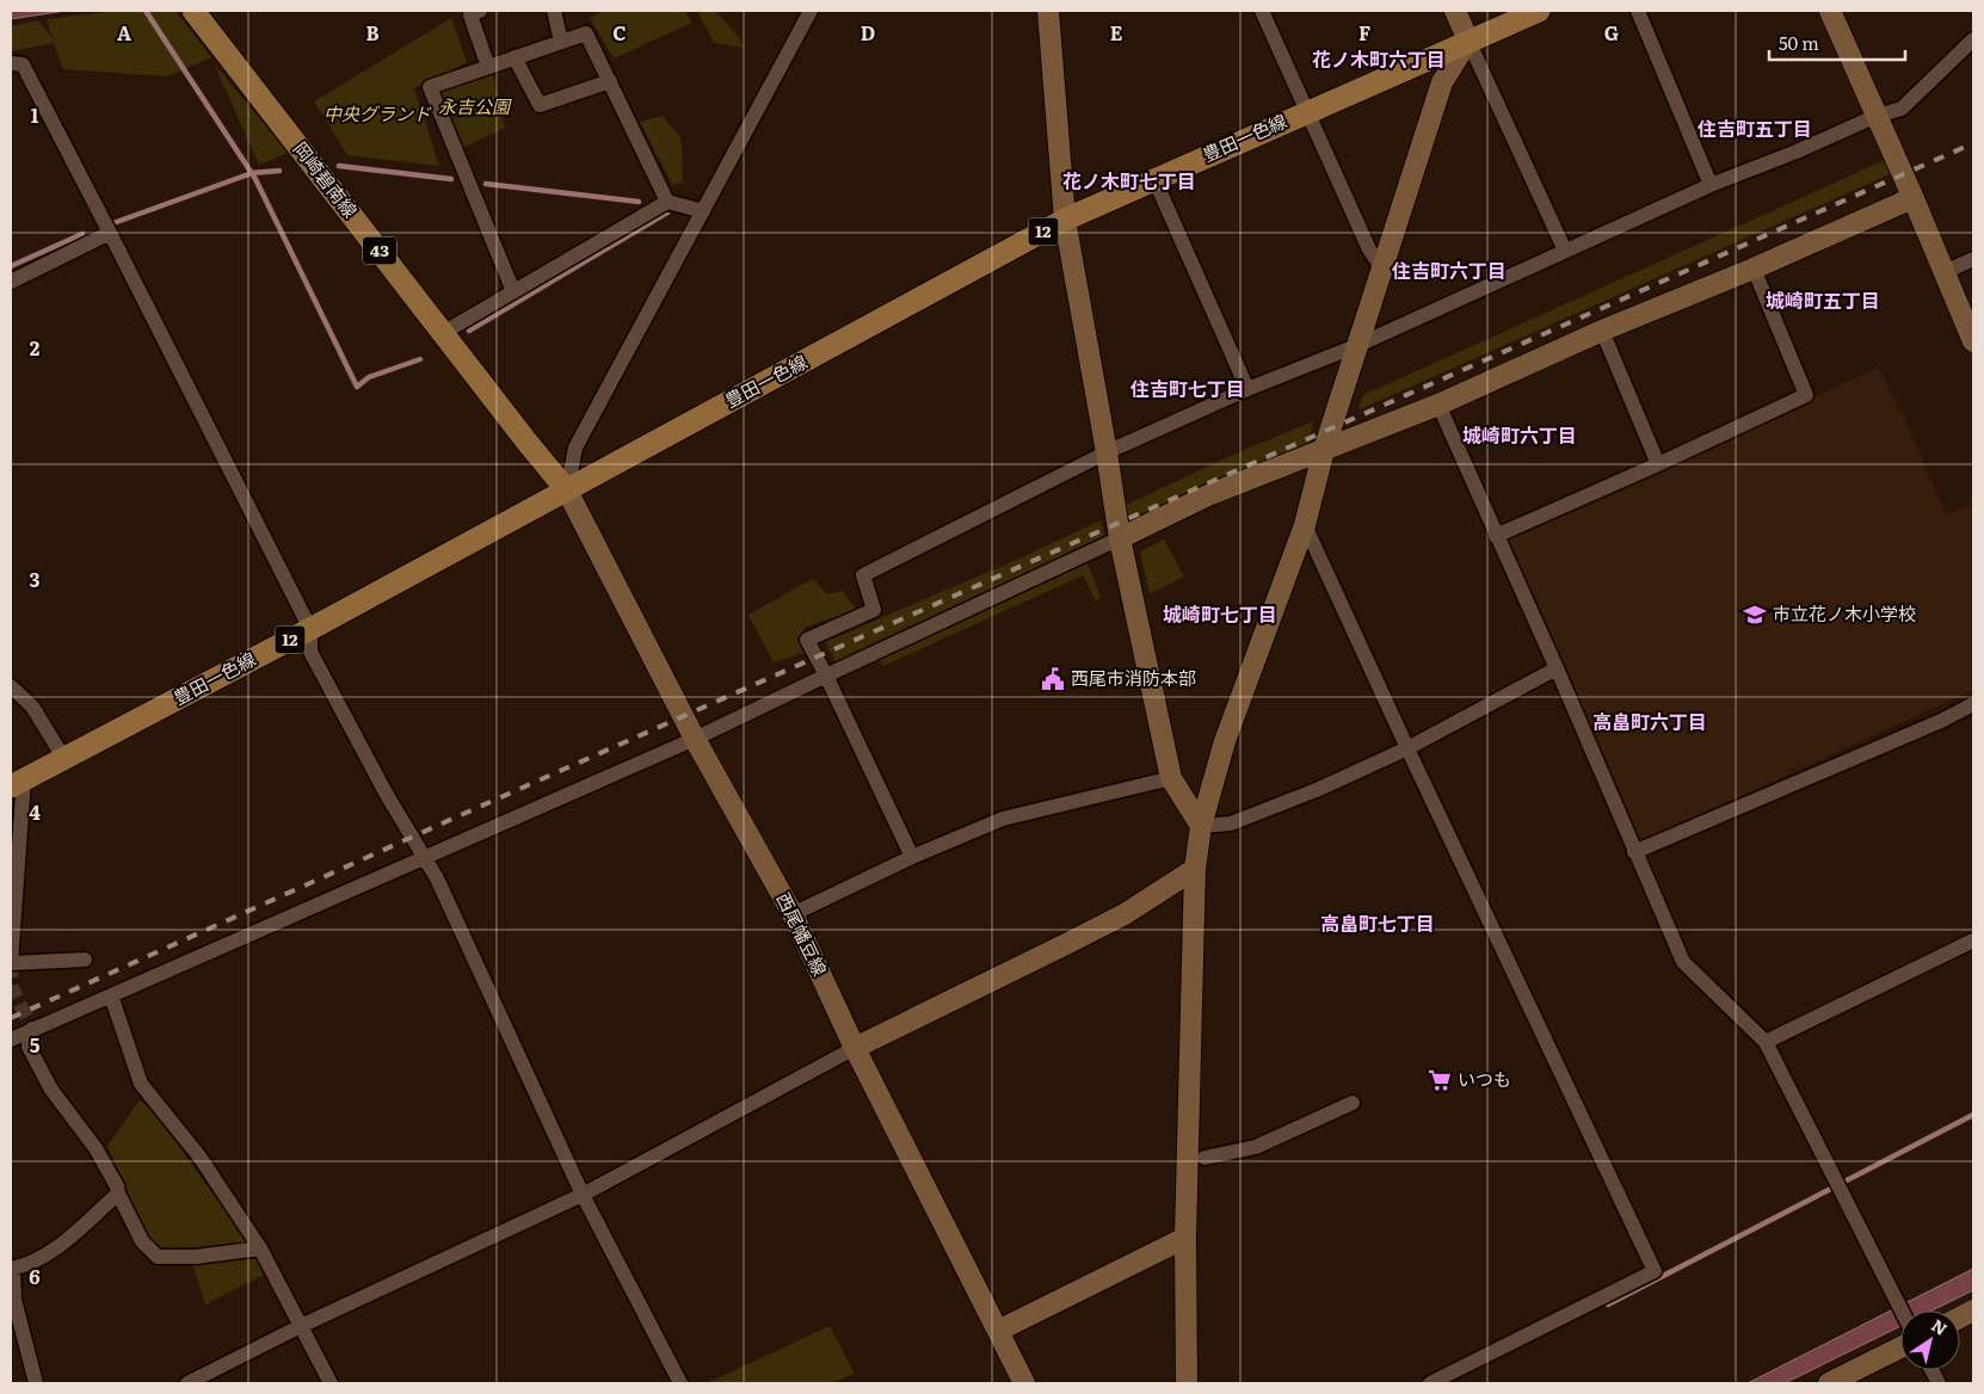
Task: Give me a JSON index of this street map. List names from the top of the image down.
{
  "streets": {
    "main road": [
      "豊田一色線",
      "岡崎碧南線",
      "12",
      "43"
    ],
    "street": ["西尾幡豆線"]
  },
  "crossings": [
    ["豊田一色線", "岡崎碧南線"],
    ["豊田一色線", "西尾幡豆線"],
    ["岡崎碧南線", "西尾幡豆線"]
  ],
  "districts": [
    "花ノ木町六丁目",
    "住吉町五丁目",
    "花ノ木町七丁目",
    "住吉町六丁目",
    "城崎町五丁目",
    "住吉町七丁目",
    "城崎町六丁目",
    "城崎町七丁目",
    "高畠町六丁目",
    "高畠町七丁目"
  ],
  "parks": ["永吉公園", "中央グランド"],
  "places": {
    "school or university": ["市立花ノ木小学校"],
    "public building": ["西尾市消防本部"],
    "supermarket": ["いつも"]
  },
  "scale_bar": "50 m",
  "north": "top right",
  "grid": {
    "columns": [
      "A",
      "B",
      "C",
      "D",
      "E",
      "F",
      "G"
    ],
    "rows": [
      "1",
      "2",
      "3",
      "4",
      "5",
      "6"
    ]
  }
}
